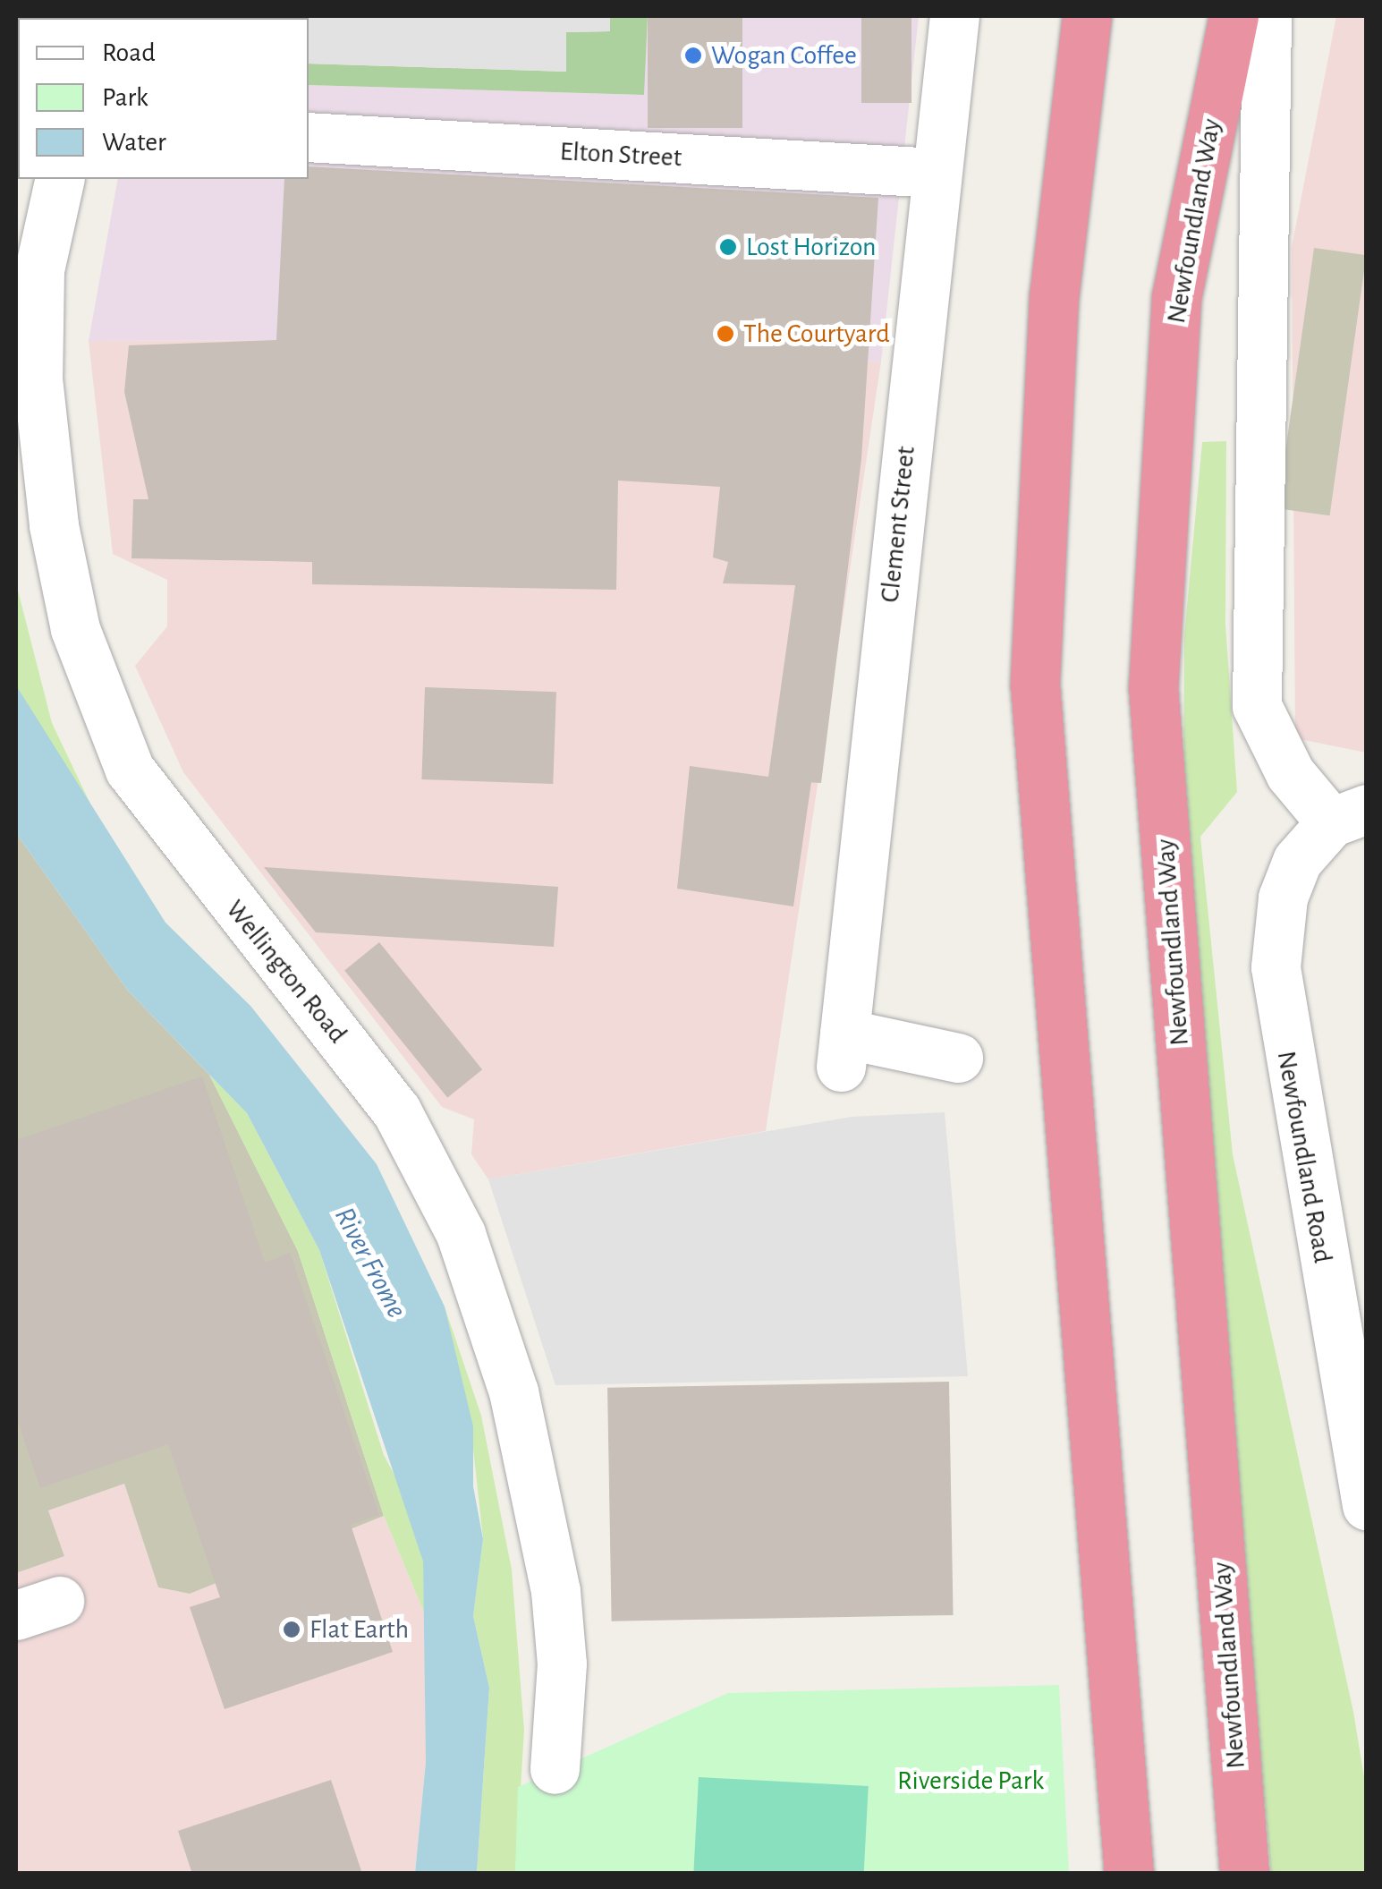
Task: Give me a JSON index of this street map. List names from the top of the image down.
{
  "streets": {
    "highway": ["Newfoundland Way"],
    "street": [
      "Elton Street",
      "Clement Street",
      "Wellington Road",
      "Newfoundland Road"
    ]
  },
  "crossings": [
    ["Elton Street", "Clement Street"]
  ],
  "water": ["River Frome"],
  "parks": ["Riverside Park"],
  "places": [
    "Wogan Coffee",
    "Lost Horizon",
    "The Courtyard",
    "Flat Earth"
  ],
  "legend": ["Road", "Park", "Water"]
}
